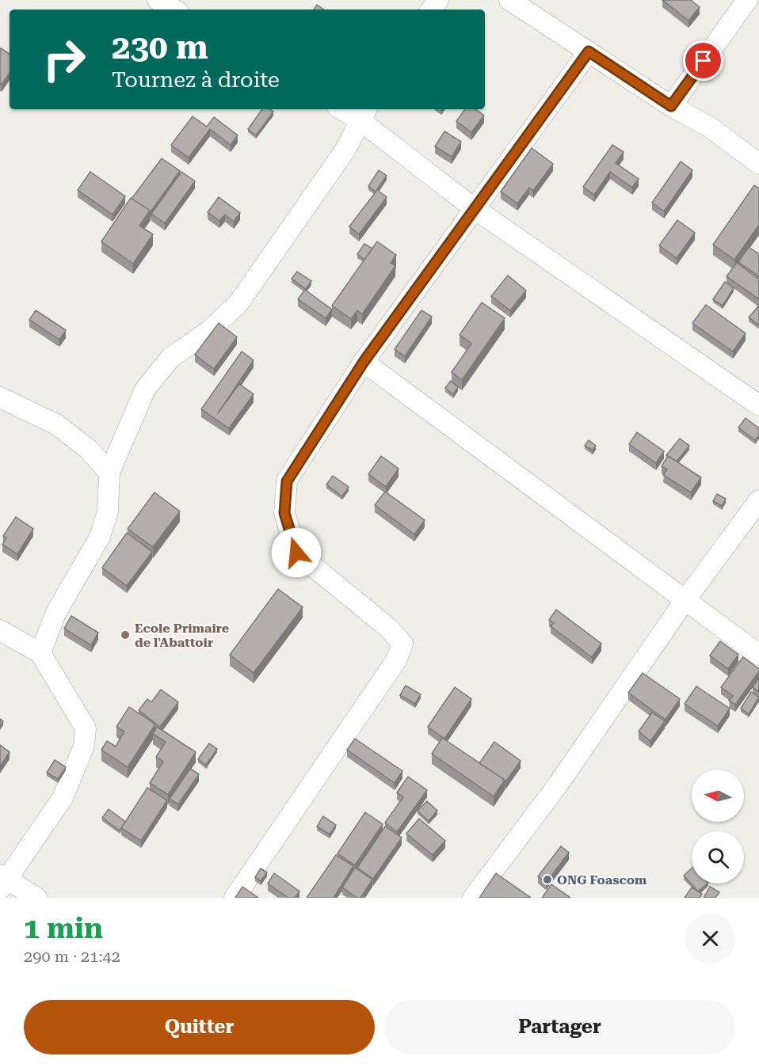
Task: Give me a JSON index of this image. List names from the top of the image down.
{
  "places": ["Ecole Primaire de l'Abattoir", "ONG Foascom"],
  "north": "left",
  "page": {
    "turn": ["230 m", "Tournez à droite"],
    "heading": ["1 min", "290 m · 21:42"],
    "buttons": ["Quitter", "Partager"]
  }
}
